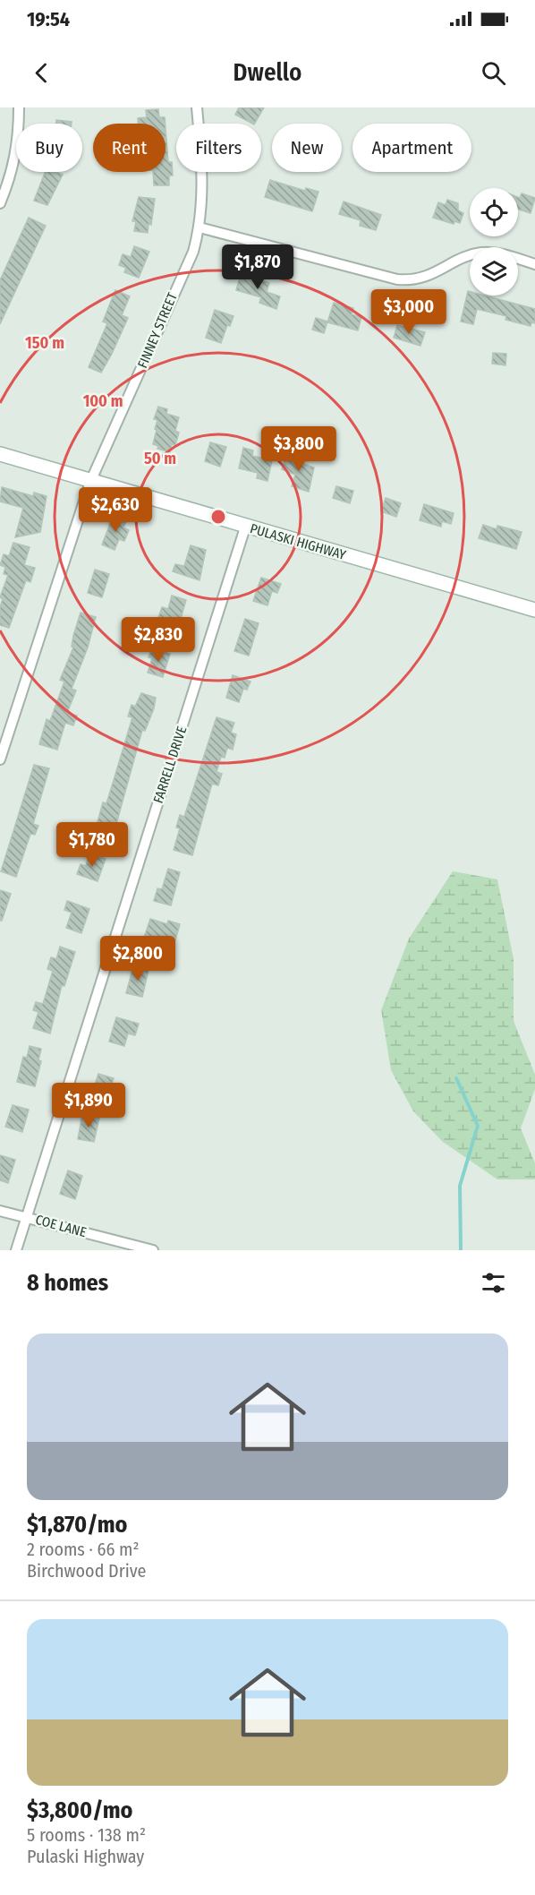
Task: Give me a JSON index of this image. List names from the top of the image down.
{
  "streets": {
    "main road": ["PULASKI HIGHWAY"],
    "street": ["FINNEY STREET", "FARRELL DRIVE", "COE LANE"]
  },
  "crossings": [
    ["FINNEY STREET", "PULASKI HIGHWAY"],
    ["PULASKI HIGHWAY", "FARRELL DRIVE"],
    ["FARRELL DRIVE", "COE LANE"]
  ],
  "page": {
    "status": "19:54",
    "header": "Dwello",
    "chip": [
      "Buy",
      "Rent",
      "Filters",
      "New",
      "Apartment"
    ],
    "price": [
      "$1,870",
      "$3,000",
      "$3,800",
      "$2,630",
      "$2,830",
      "$1,780",
      "$2,800",
      "$1,890"
    ],
    "heading": "8 homes",
    "list": [
      {
        "name": "$1,870/mo",
        "note": "2 rooms · 66 m² · Birchwood Drive"
      },
      {
        "name": "$3,800/mo",
        "note": "5 rooms · 138 m² · Pulaski Highway"
      }
    ]
  },
  "rings": ["150 m", "100 m", "50 m"]
}
